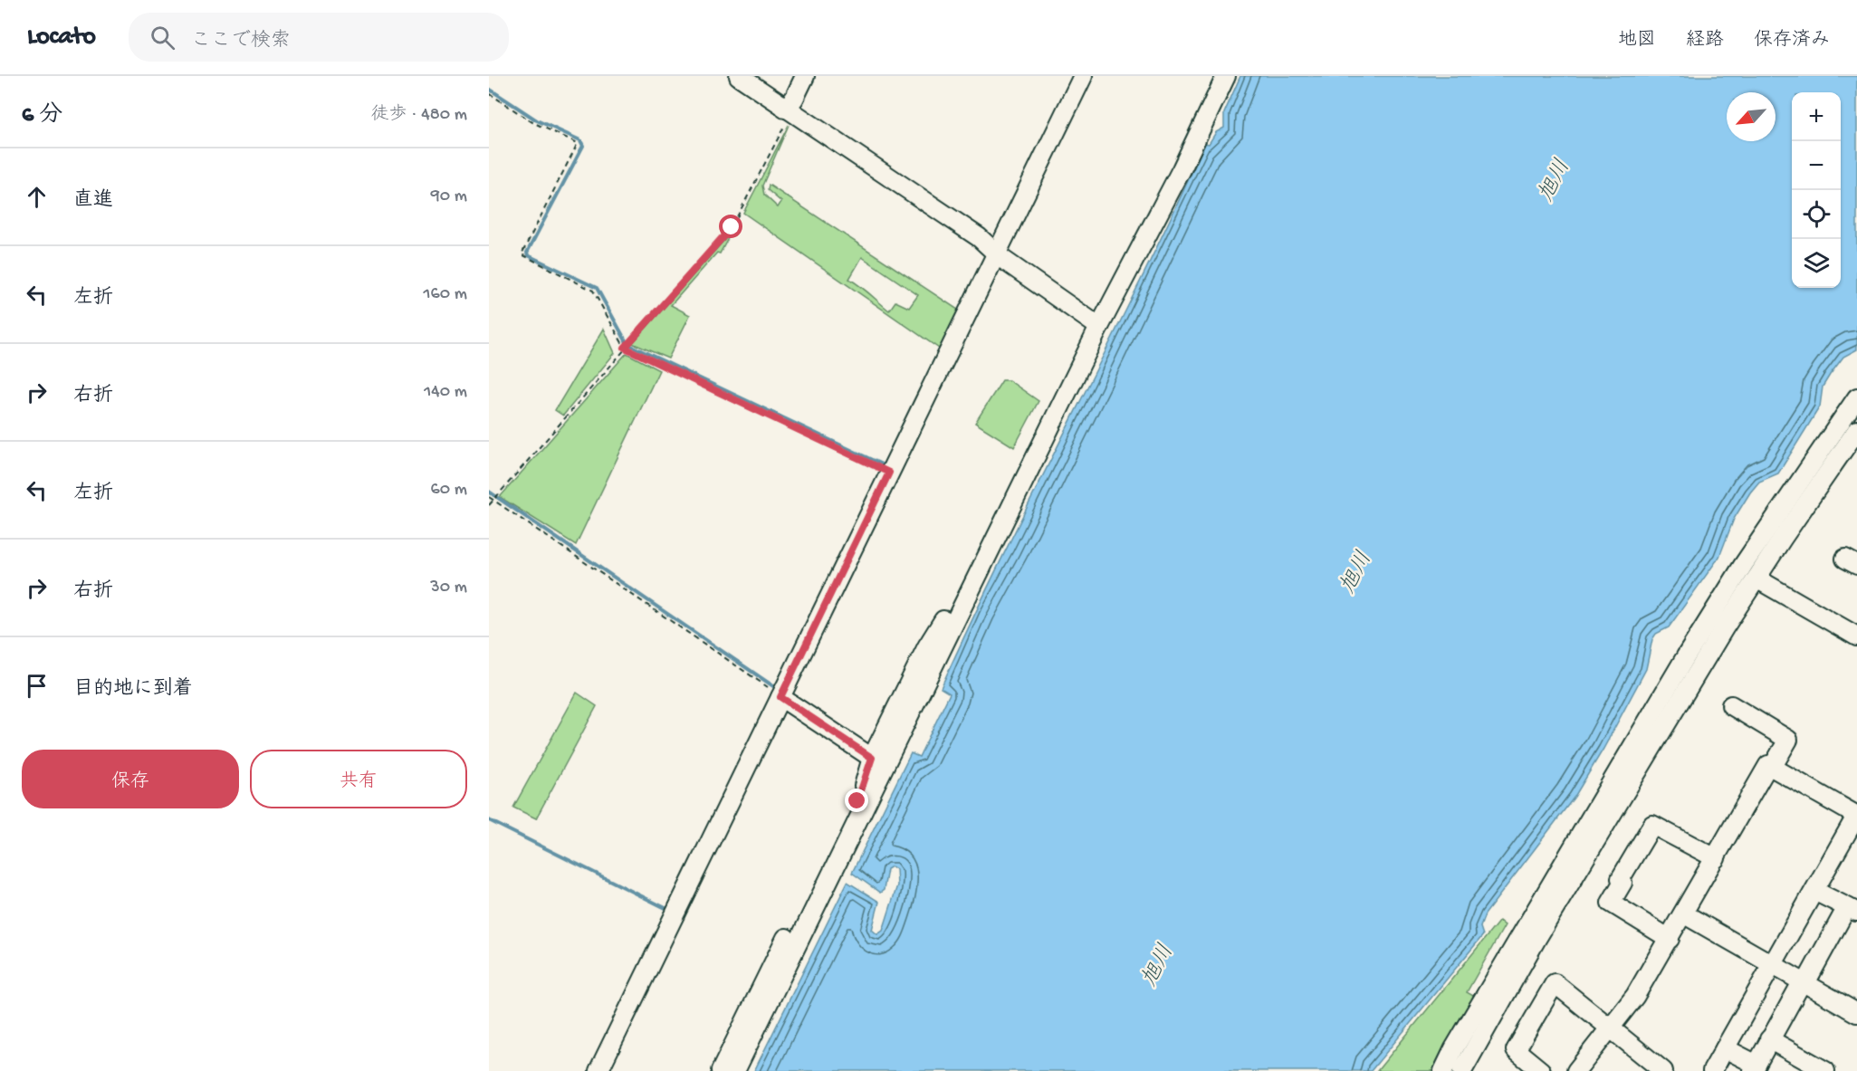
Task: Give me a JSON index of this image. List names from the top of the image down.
{
  "water": ["旭川"],
  "north": "bottom left",
  "page": {
    "header": "Locato",
    "search": "ここで検索",
    "nav": ["地図", "経路", "保存済み"],
    "heading": ["6 分", "徒歩 · 480 m"],
    "map_buttons": ["+", "−"],
    "list": [
      ["直進", "90 m"],
      ["左折", "160 m"],
      ["右折", "140 m"],
      ["左折", "60 m"],
      ["右折", "30 m"],
      "目的地に到着"
    ],
    "buttons": ["保存", "共有"]
  }
}
